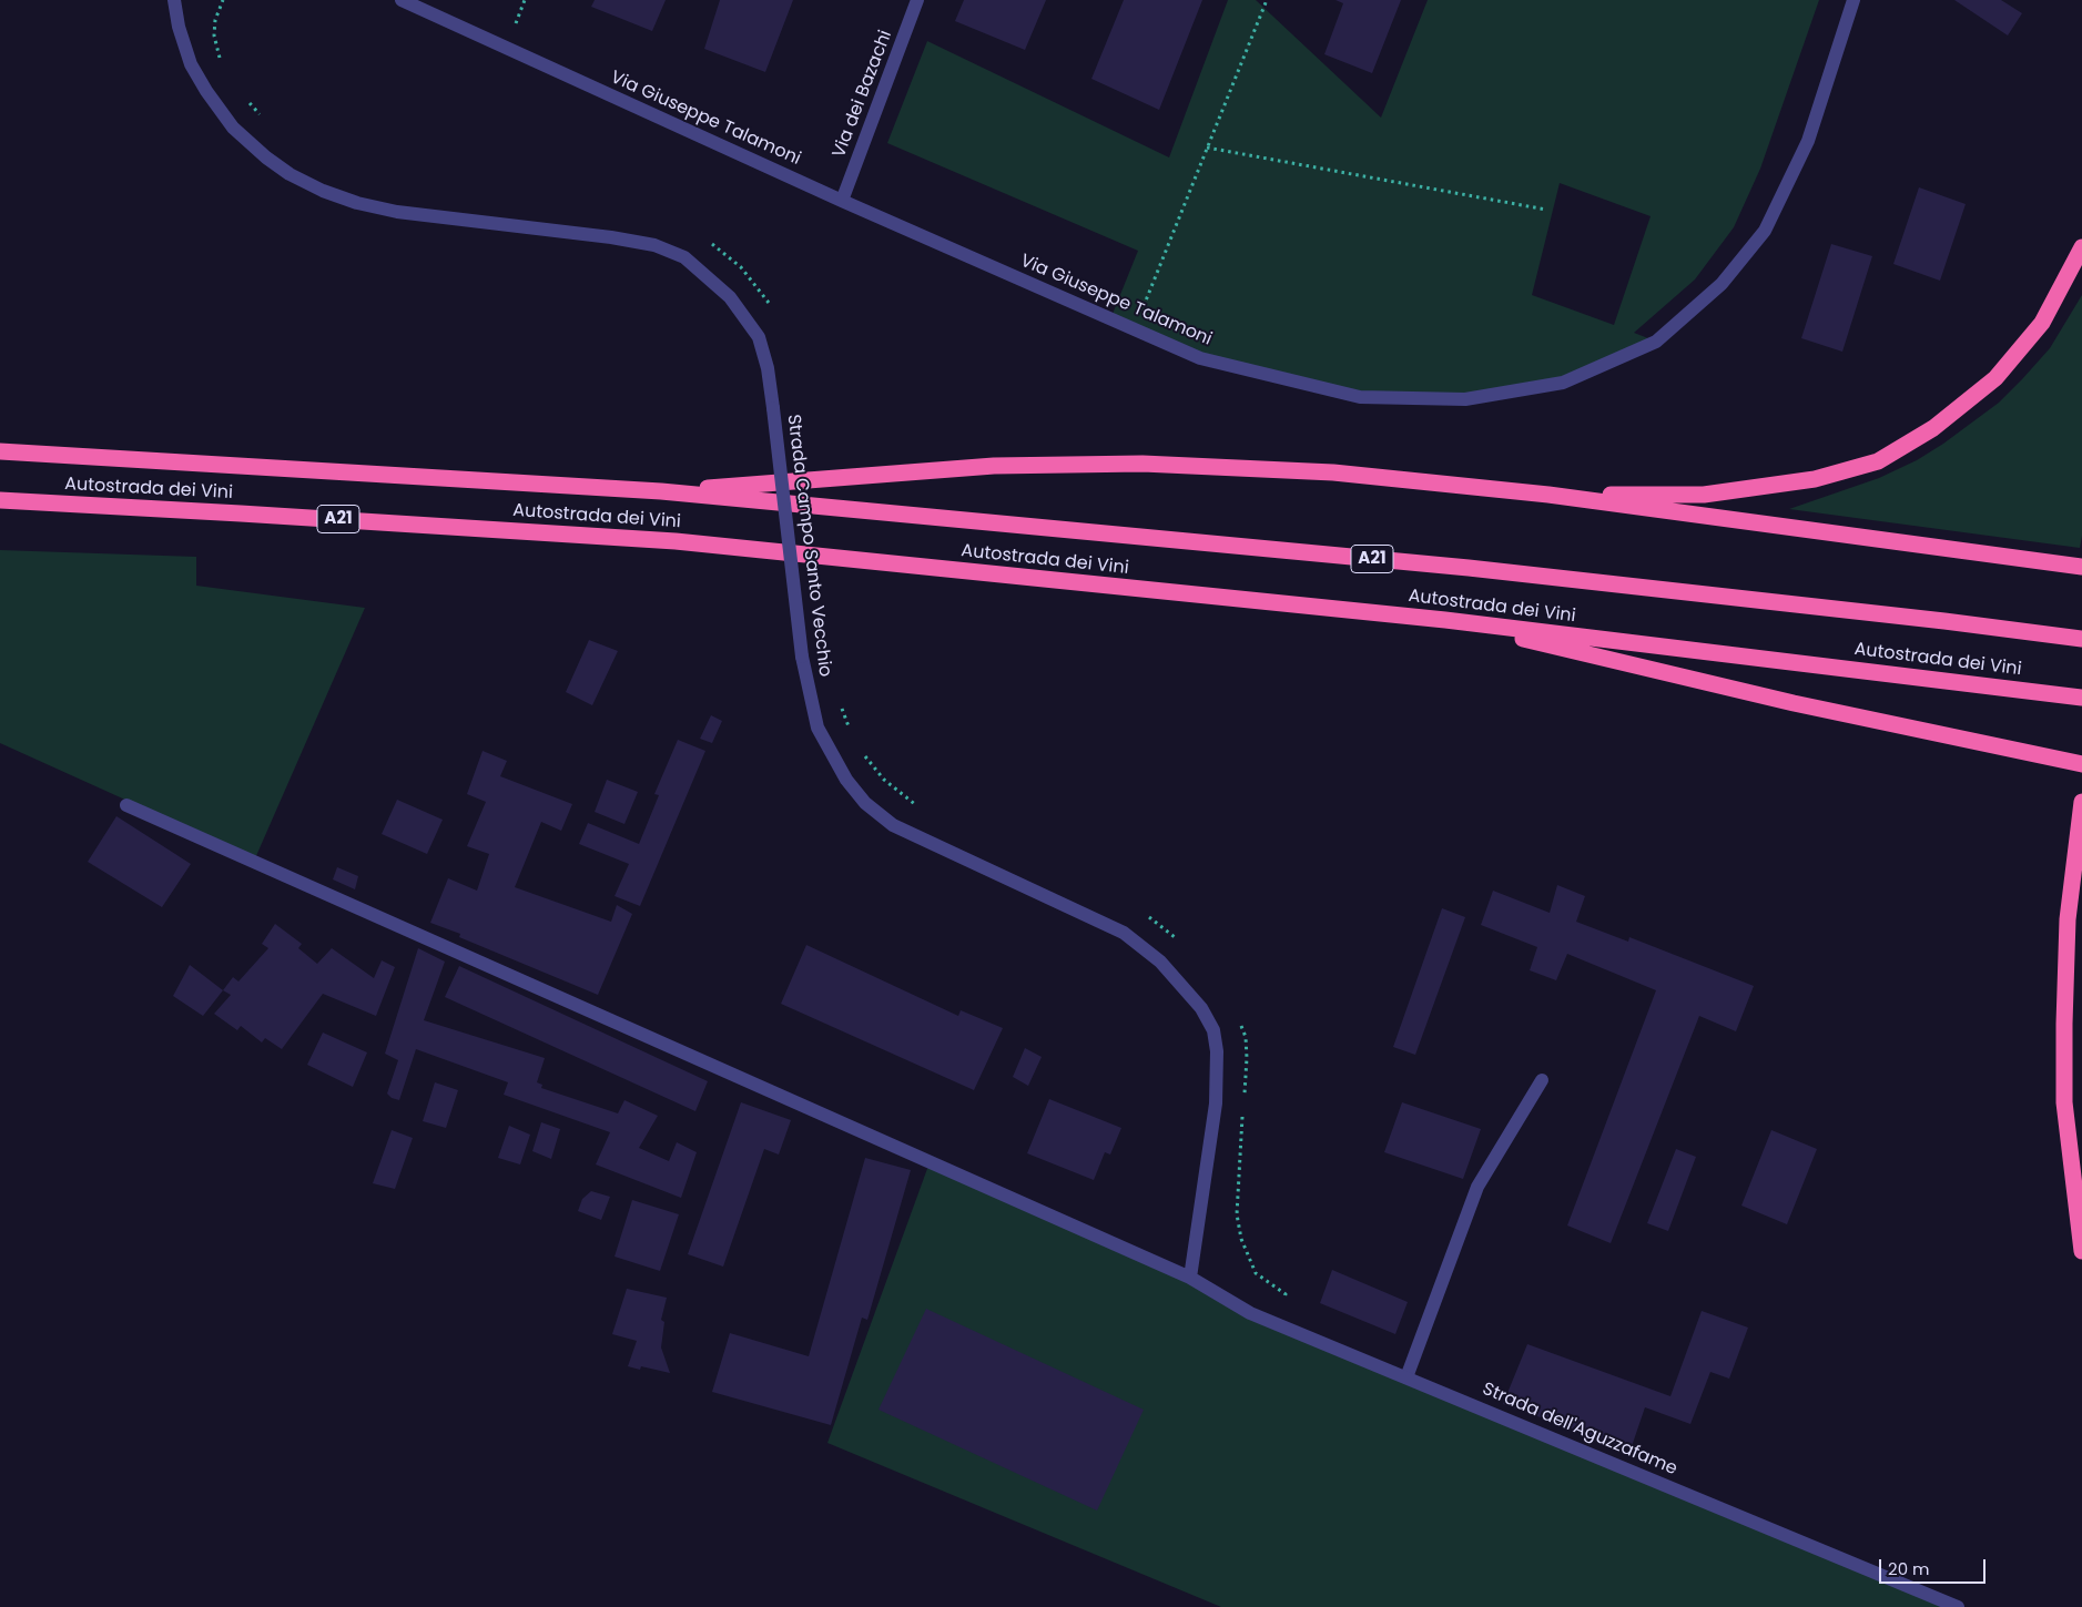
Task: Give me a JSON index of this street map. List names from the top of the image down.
{
  "streets": {
    "highway": ["Autostrada dei Vini", "A21"],
    "street": [
      "Via dei Bazachi",
      "Via Giuseppe Talamoni",
      "Strada Campo Santo Vecchio",
      "Strada dell'Aguzzafame"
    ]
  },
  "crossings": [
    ["Via dei Bazachi", "Via Giuseppe Talamoni"],
    ["Strada Campo Santo Vecchio", "Strada dell'Aguzzafame"]
  ],
  "scale_bar": "20 m"
}
